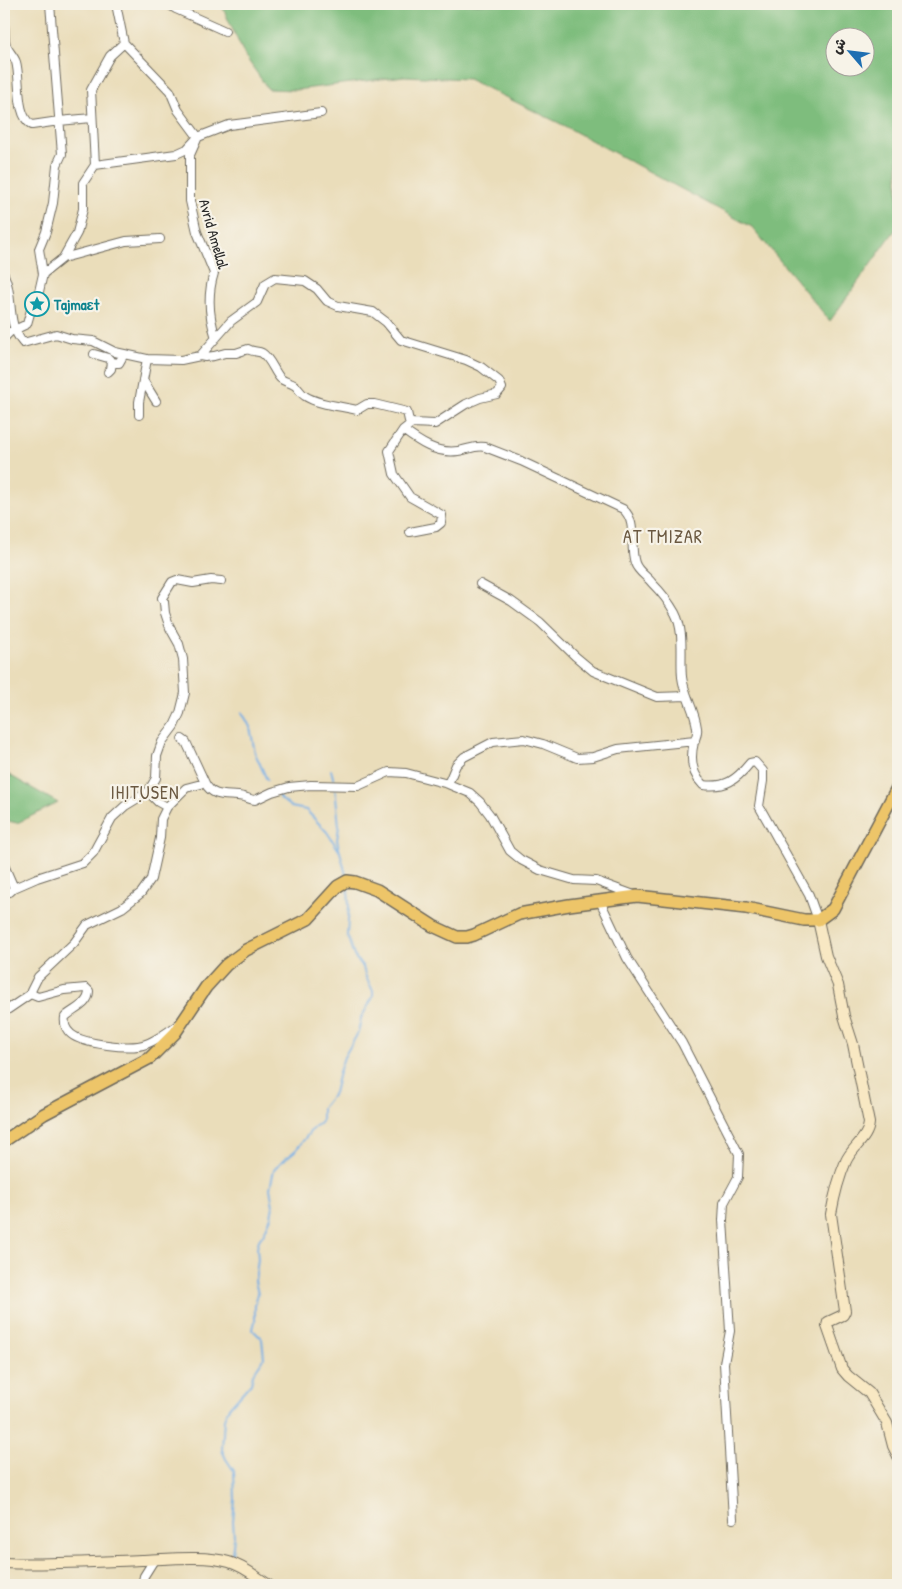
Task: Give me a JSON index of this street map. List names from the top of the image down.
{
  "streets": {
    "street": ["Avrid Amellal"]
  },
  "districts": ["AT TMIZAR", "IḤIṬUSEN"],
  "places": {
    "place": ["Tajmaɛt"]
  },
  "north": "top left"
}
